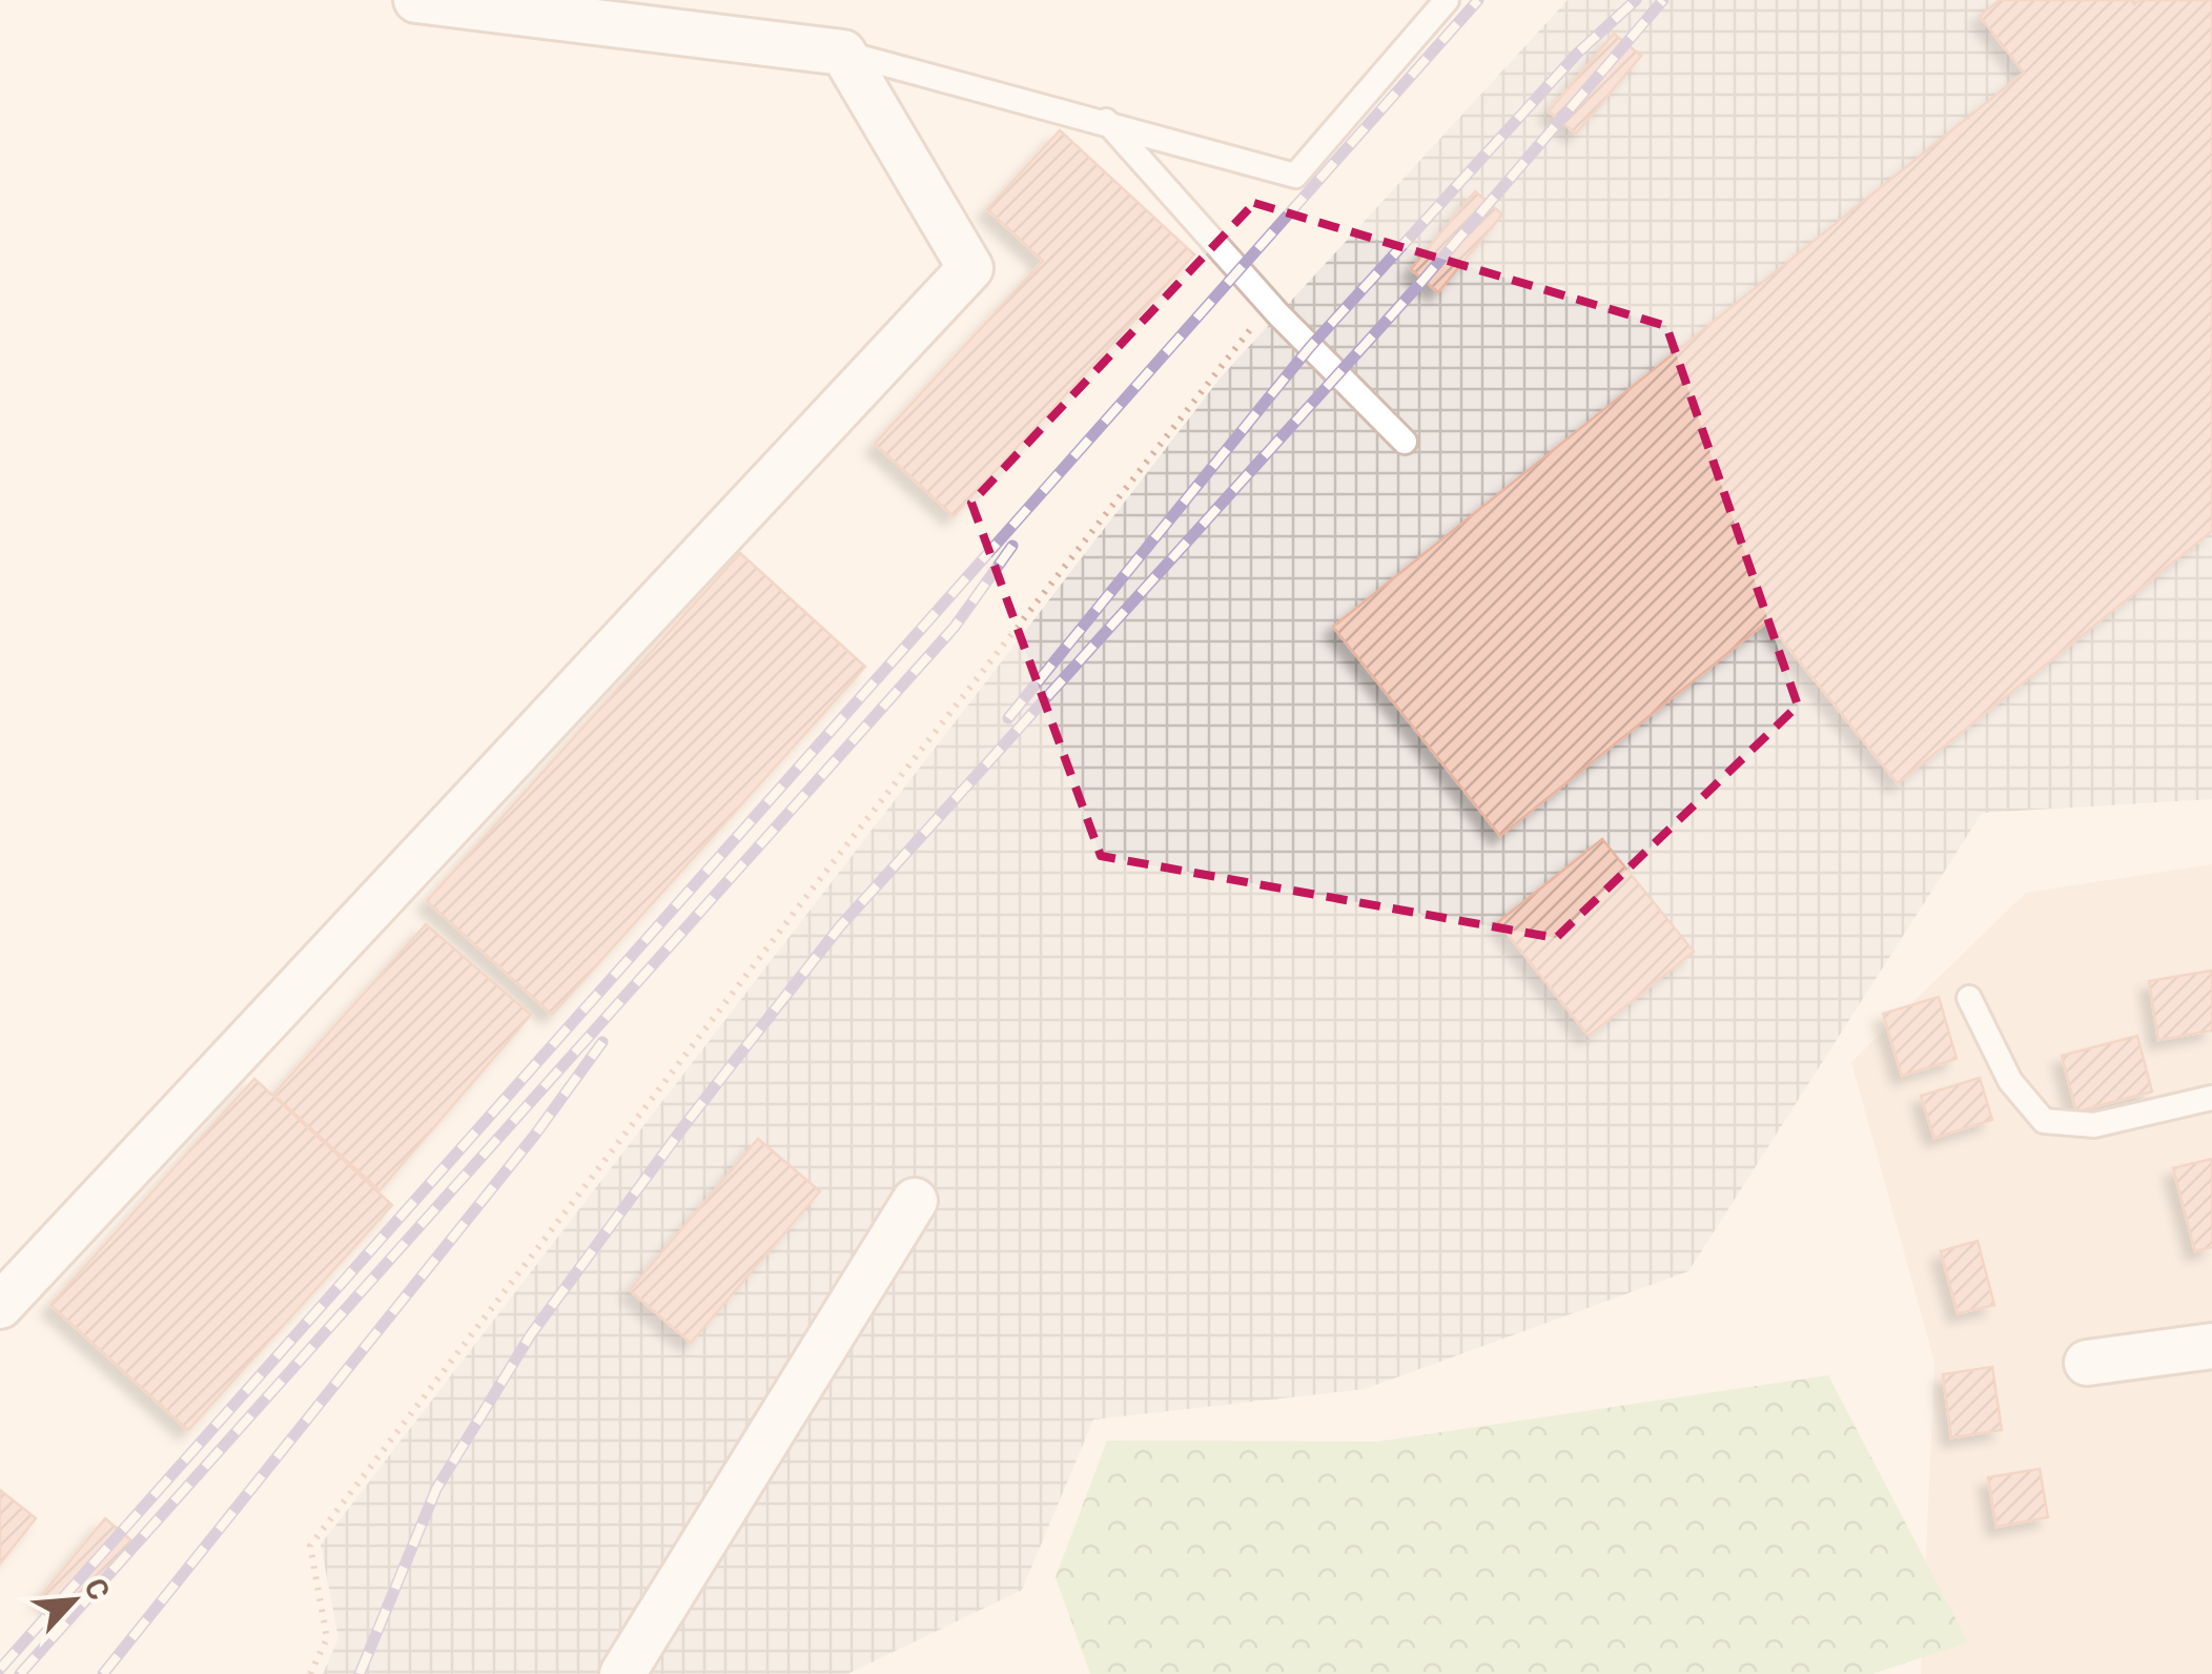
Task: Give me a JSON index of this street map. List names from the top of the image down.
{
  "north": "top right"
}
